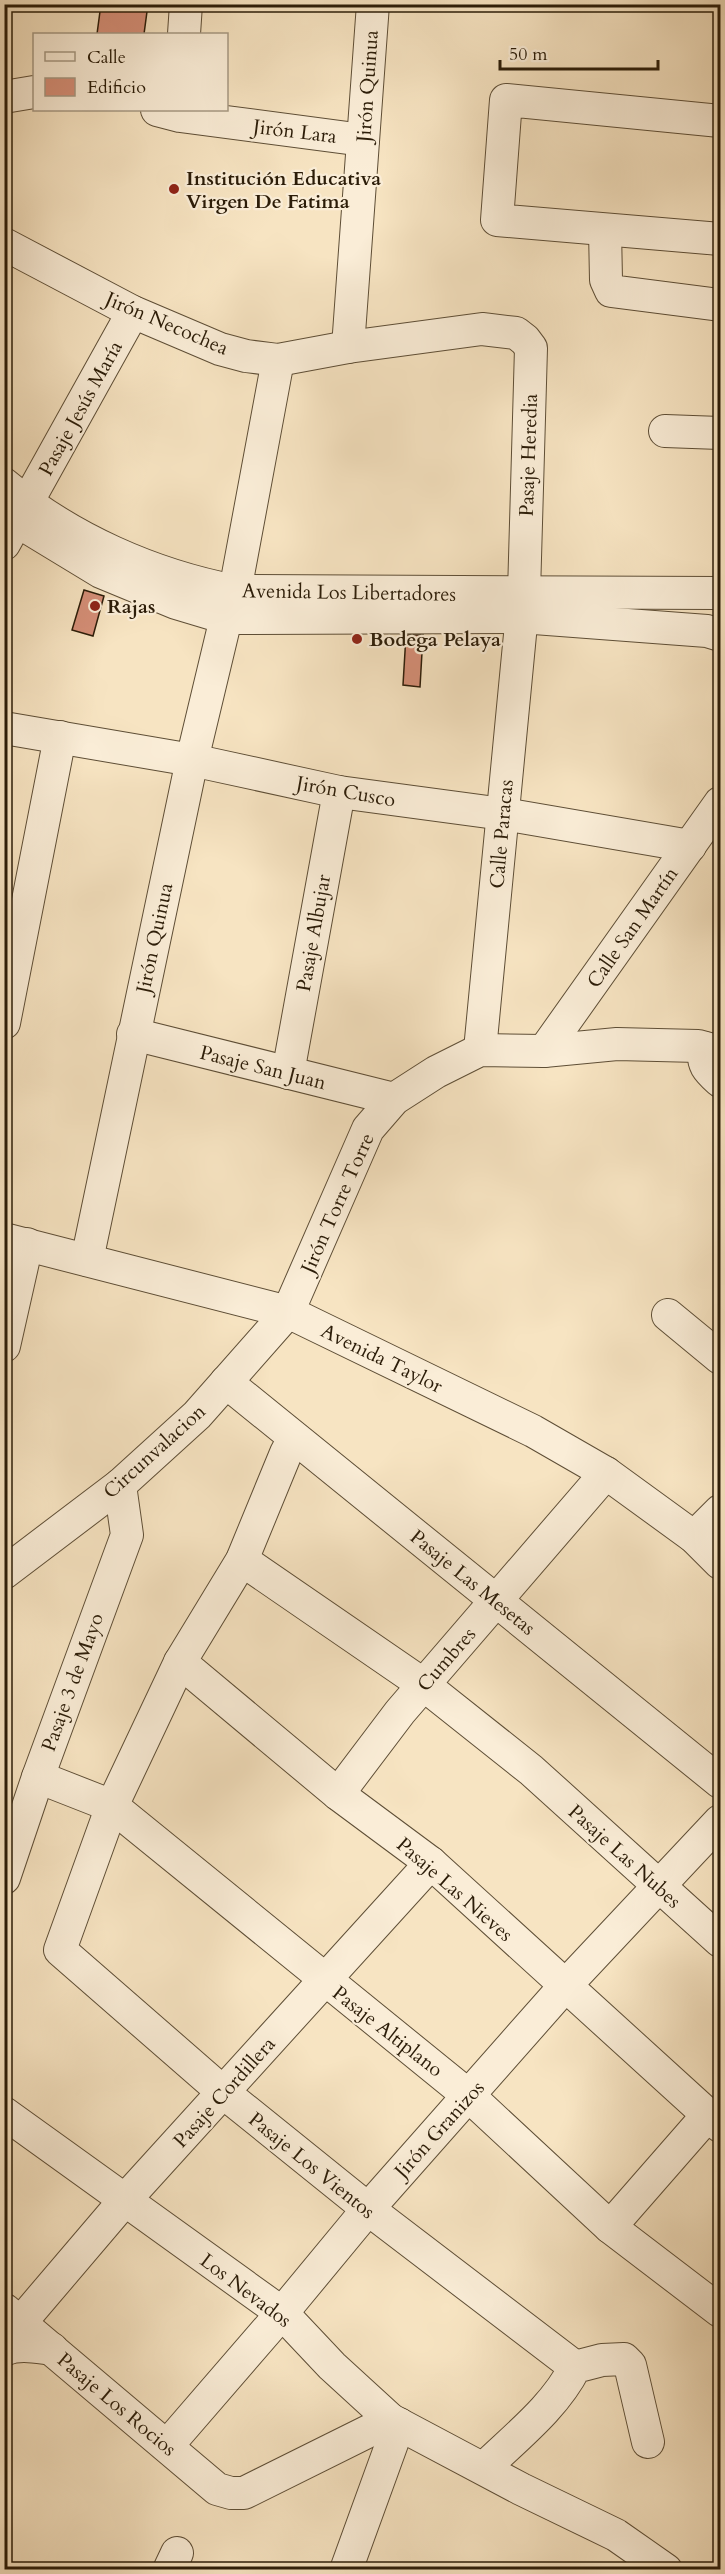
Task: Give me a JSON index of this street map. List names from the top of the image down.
{
  "streets": {
    "street": [
      "Jirón Quinua",
      "Jirón Lara",
      "Jirón Necochea",
      "Pasaje Jesús María",
      "Pasaje Heredia",
      "Avenida Los Libertadores",
      "Jirón Cusco",
      "Calle Paracas",
      "Calle San Martín",
      "Pasaje Albujar",
      "Pasaje San Juan",
      "Jirón Torre Torre",
      "Avenida Taylor",
      "Circunvalacion",
      "Pasaje Las Mesetas",
      "Cumbres",
      "Pasaje 3 de Mayo",
      "Pasaje Las Nubes",
      "Pasaje Las Nieves",
      "Pasaje Altiplano",
      "Pasaje Cordillera",
      "Jirón Granizos",
      "Pasaje Los Vientos",
      "Los Nevados",
      "Pasaje Los Rocios"
    ]
  },
  "crossings": [
    ["Jirón Quinua", "Jirón Lara"],
    ["Jirón Quinua", "Jirón Necochea"],
    ["Jirón Quinua", "Avenida Los Libertadores"],
    ["Jirón Quinua", "Jirón Cusco"],
    ["Jirón Quinua", "Pasaje San Juan"],
    ["Jirón Quinua", "Avenida Taylor"],
    ["Jirón Necochea", "Pasaje Jesús María"],
    ["Jirón Necochea", "Pasaje Heredia"],
    ["Pasaje Jesús María", "Avenida Los Libertadores"],
    ["Pasaje Heredia", "Avenida Los Libertadores"],
    ["Pasaje Heredia", "Calle Paracas"],
    ["Avenida Los Libertadores", "Calle Paracas"],
    ["Jirón Cusco", "Calle Paracas"],
    ["Jirón Cusco", "Calle San Martín"],
    ["Jirón Cusco", "Pasaje Albujar"],
    ["Pasaje Albujar", "Pasaje San Juan"],
    ["Pasaje San Juan", "Jirón Torre Torre"],
    ["Jirón Torre Torre", "Avenida Taylor"],
    ["Jirón Torre Torre", "Circunvalacion"],
    ["Avenida Taylor", "Circunvalacion"],
    ["Avenida Taylor", "Cumbres"],
    ["Circunvalacion", "Pasaje Las Mesetas"],
    ["Circunvalacion", "Pasaje 3 de Mayo"],
    ["Pasaje Las Mesetas", "Cumbres"],
    ["Cumbres", "Pasaje Las Nubes"],
    ["Cumbres", "Pasaje Las Nieves"],
    ["Pasaje 3 de Mayo", "Pasaje Altiplano"],
    ["Pasaje Las Nubes", "Jirón Granizos"],
    ["Pasaje Las Nieves", "Pasaje Cordillera"],
    ["Pasaje Las Nieves", "Jirón Granizos"],
    ["Pasaje Altiplano", "Pasaje Cordillera"],
    ["Pasaje Altiplano", "Jirón Granizos"],
    ["Pasaje Altiplano", "Pasaje Los Vientos"],
    ["Pasaje Cordillera", "Pasaje Los Vientos"],
    ["Pasaje Cordillera", "Los Nevados"],
    ["Pasaje Cordillera", "Pasaje Los Rocios"],
    ["Jirón Granizos", "Pasaje Los Vientos"],
    ["Jirón Granizos", "Los Nevados"],
    ["Jirón Granizos", "Pasaje Los Rocios"],
    ["Los Nevados", "Pasaje Los Rocios"]
  ],
  "places": ["Institución Educativa Virgen De Fatima", "Rajas", "Bodega Pelaya"],
  "legend": ["Calle", "Edificio"],
  "scale_bar": "50 m"
}
